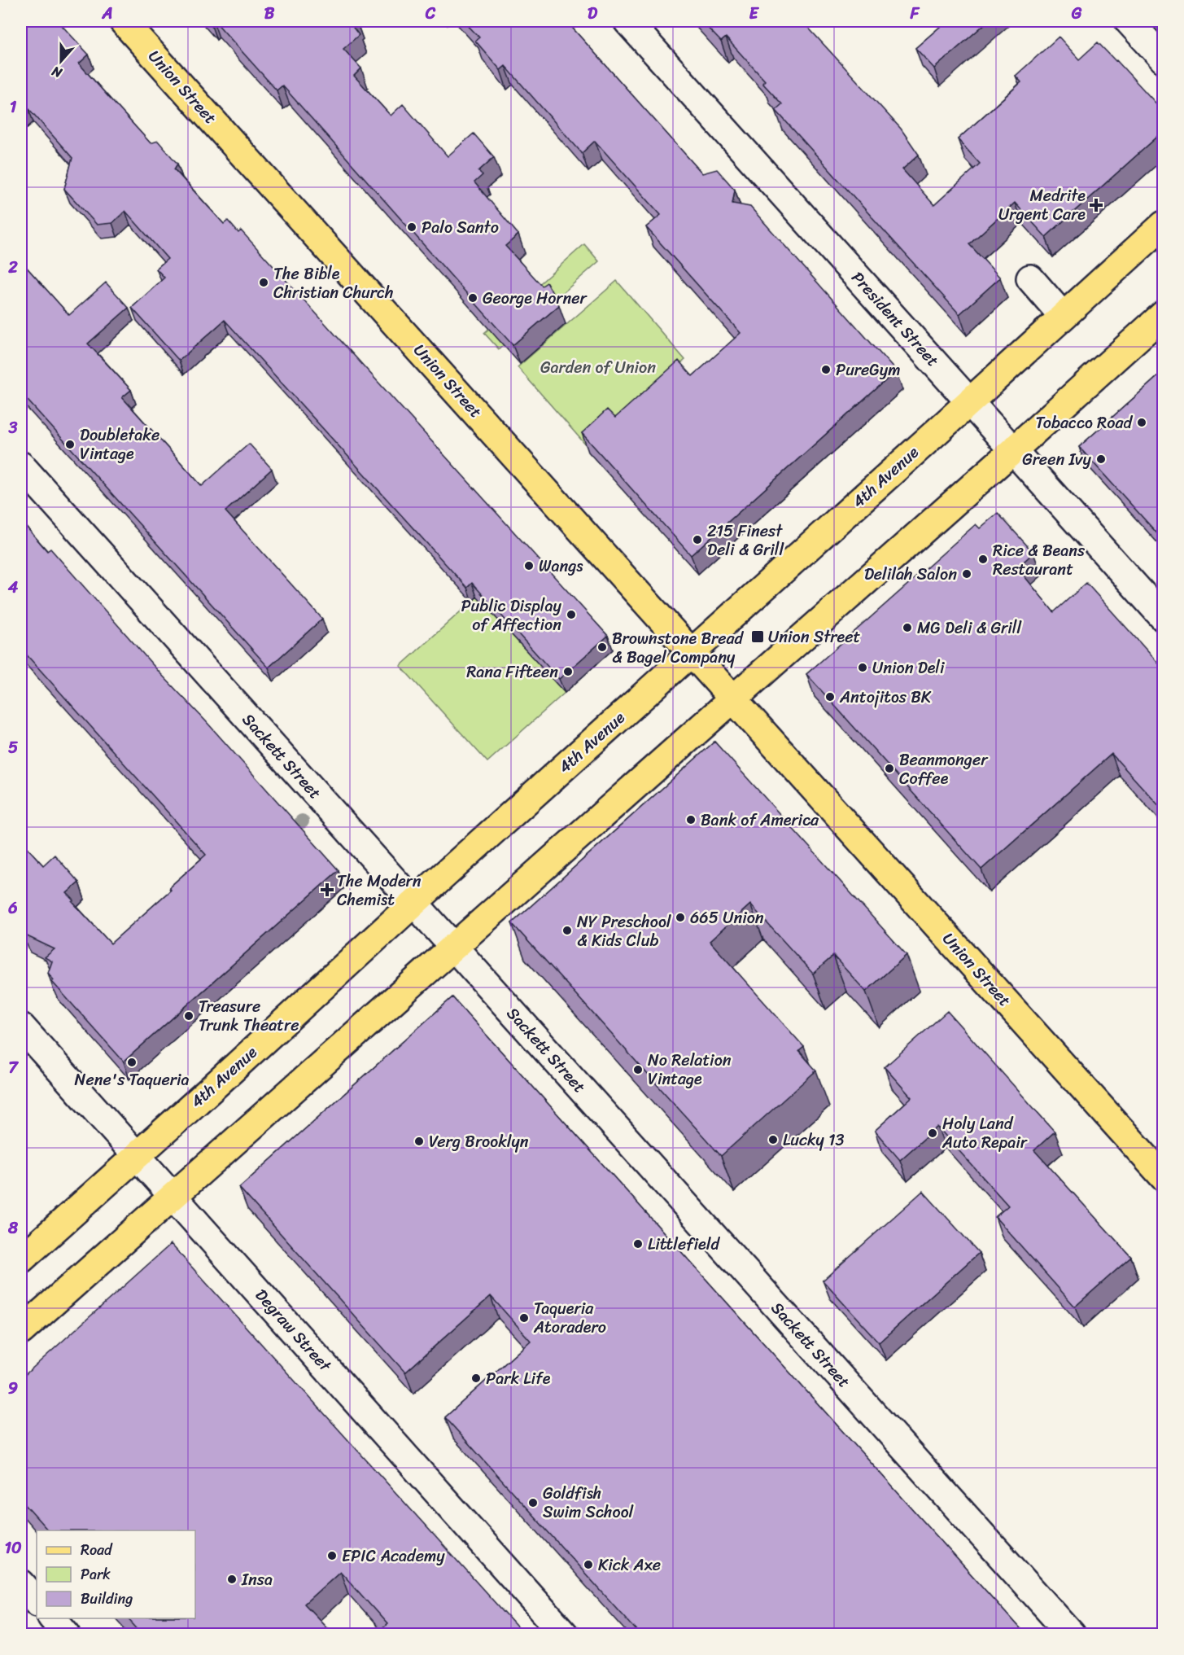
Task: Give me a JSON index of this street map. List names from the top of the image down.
{
  "streets": {
    "main road": ["Union Street", "4th Avenue"],
    "street": ["President Street", "Sackett Street", "Degraw Street"]
  },
  "crossings": [
    ["Union Street", "4th Avenue"],
    ["President Street", "4th Avenue"],
    ["4th Avenue", "Sackett Street"],
    ["4th Avenue", "Degraw Street"]
  ],
  "parks": ["Garden of Union"],
  "places": {
    "health": ["Medrite Urgent Care", "The Modern Chemist"],
    "other": [
      "Palo Santo",
      "The Bible Christian Church",
      "George Horner",
      "PureGym",
      "Tobacco Road",
      "Doubletake Vintage",
      "Green Ivy",
      "215 Finest Deli & Grill",
      "Rice & Beans Restaurant",
      "Wangs",
      "Delilah Salon",
      "Public Display of Affection",
      "MG Deli & Grill",
      "Brownstone Bread & Bagel Company",
      "Union Deli",
      "Rana Fifteen",
      "Antojitos BK",
      "Beanmonger Coffee",
      "Bank of America",
      "665 Union",
      "NY Preschool & Kids Club",
      "Treasure Trunk Theatre",
      "Nene's Taqueria",
      "No Relation Vintage",
      "Holy Land Auto Repair",
      "Lucky 13",
      "Verg Brooklyn",
      "Littlefield",
      "Taqueria Atoradero",
      "Park Life",
      "Goldfish Swim School",
      "EPIC Academy",
      "Kick Axe",
      "Insa"
    ],
    "transit": ["Union Street"]
  },
  "legend": ["Road", "Park", "Building"],
  "north": "bottom",
  "grid": {
    "columns": [
      "A",
      "B",
      "C",
      "D",
      "E",
      "F",
      "G"
    ],
    "rows": [
      "1",
      "2",
      "3",
      "4",
      "5",
      "6",
      "7",
      "8",
      "9",
      "10"
    ]
  }
}
